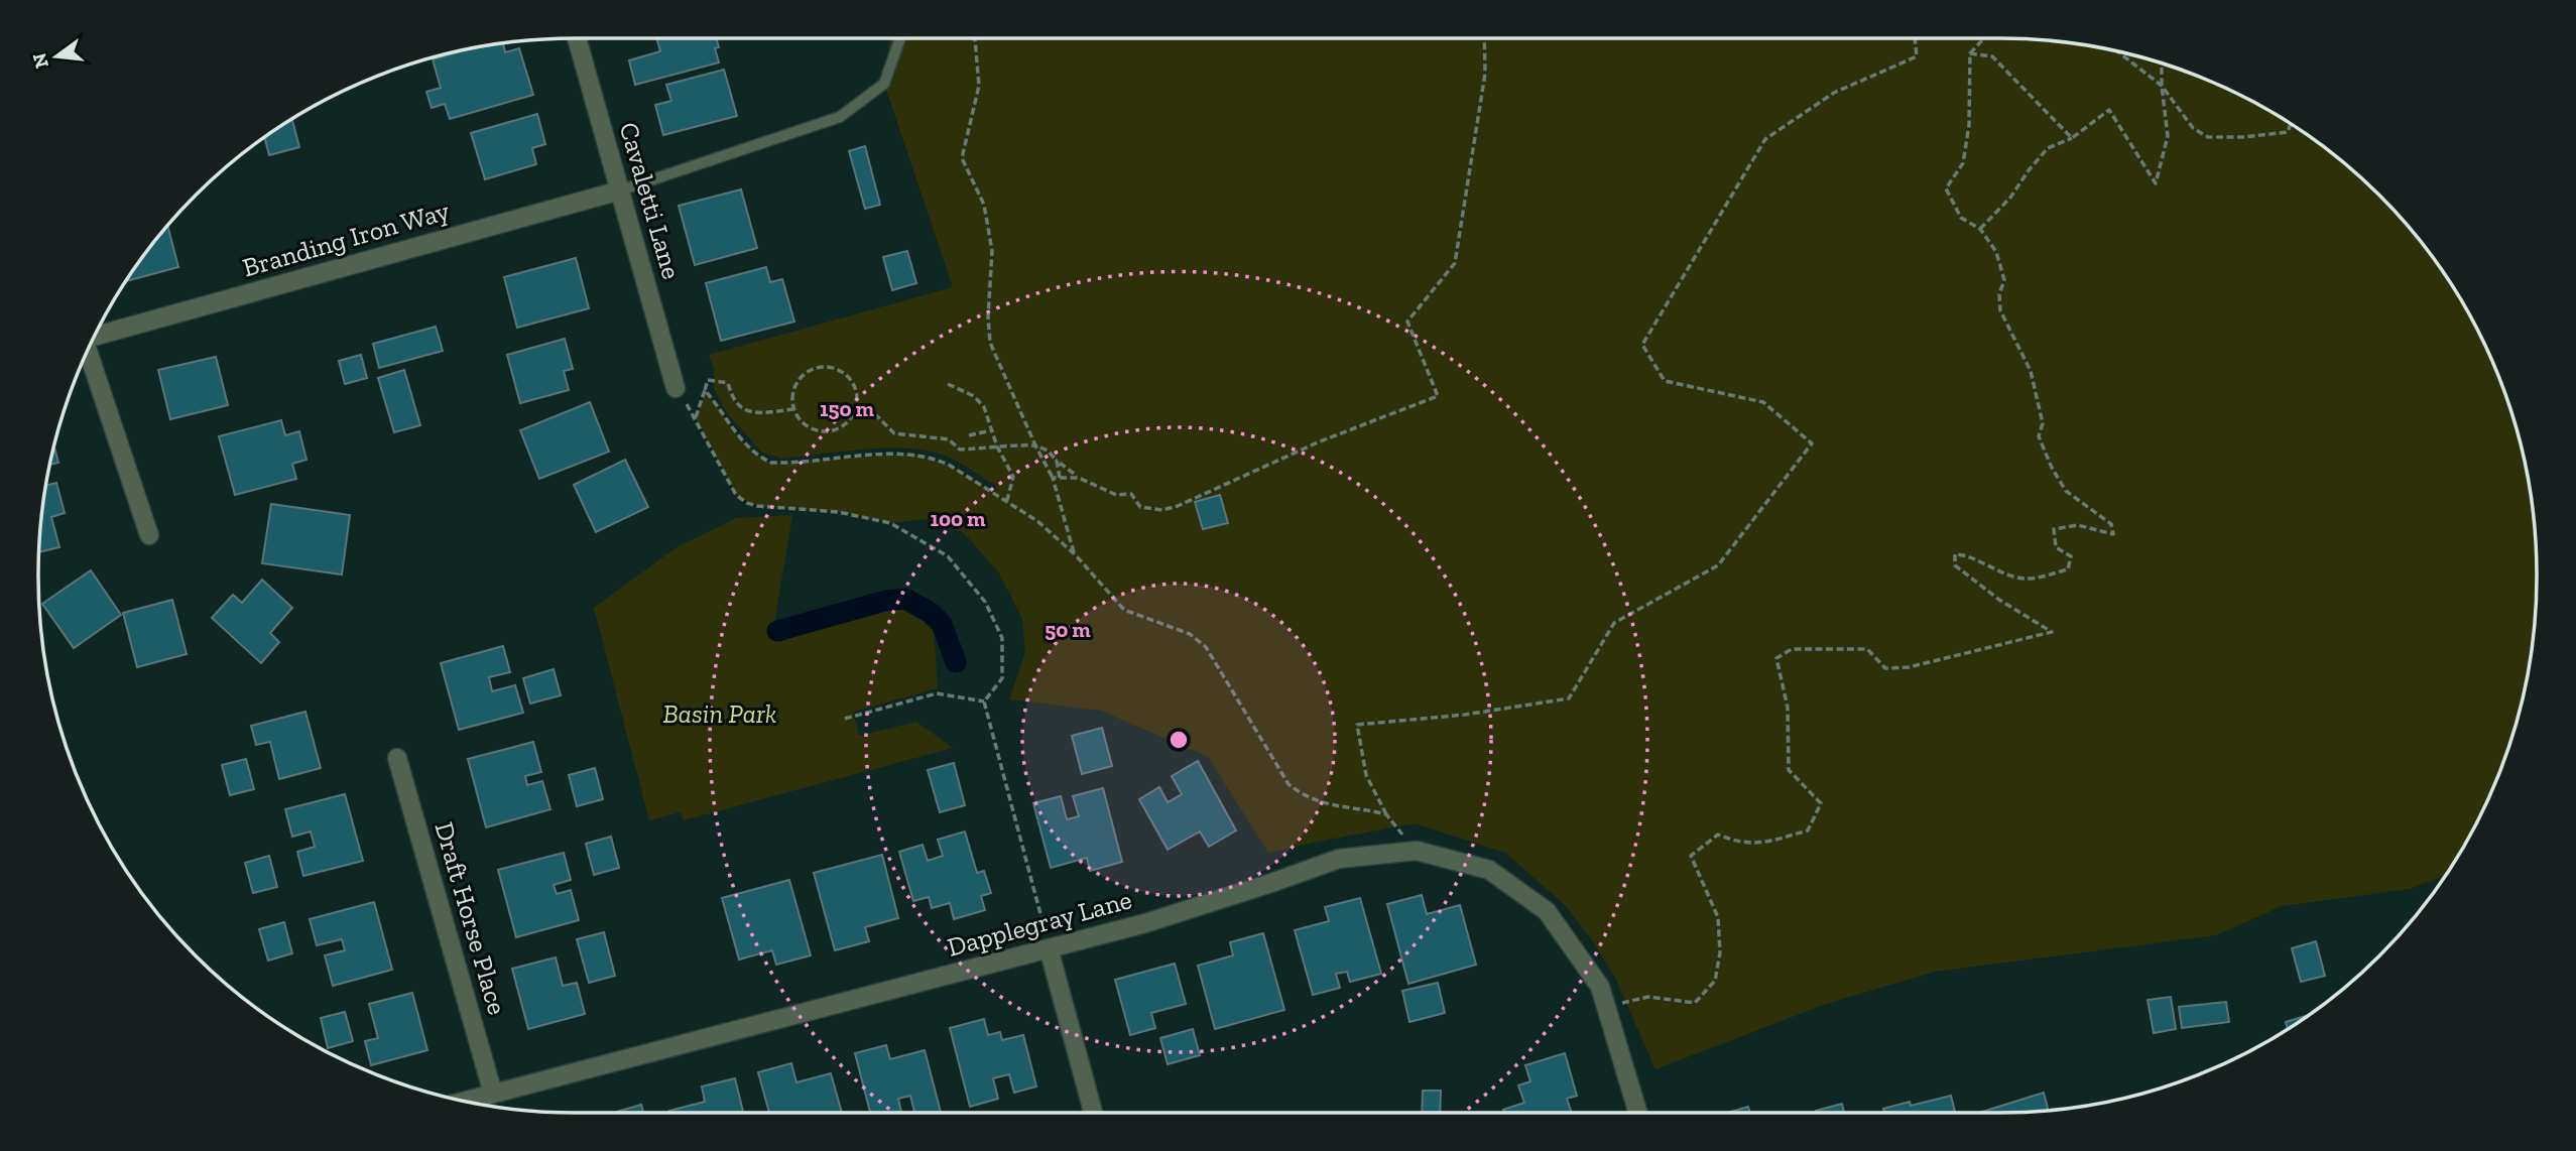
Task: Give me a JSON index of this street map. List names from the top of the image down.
{
  "streets": {
    "street": [
      "Cavaletti Lane",
      "Branding Iron Way",
      "Draft Horse Place",
      "Dapplegray Lane"
    ]
  },
  "crossings": [
    ["Cavaletti Lane", "Branding Iron Way"],
    ["Draft Horse Place", "Dapplegray Lane"]
  ],
  "parks": ["Basin Park"],
  "north": "left",
  "rings": ["150 m", "100 m", "50 m"]
}
